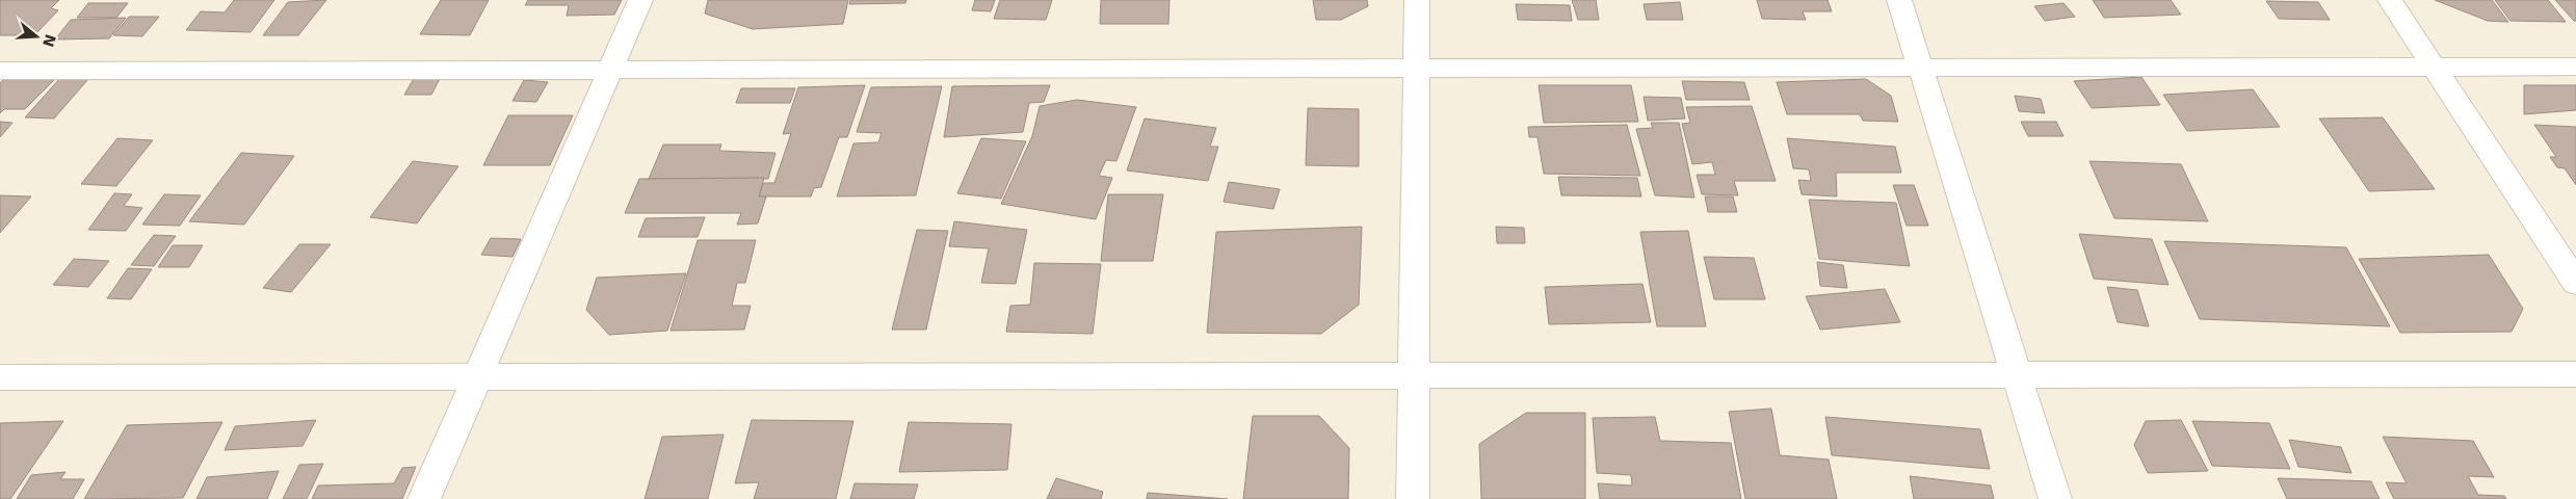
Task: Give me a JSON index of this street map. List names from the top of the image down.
{
  "north": "right"
}
